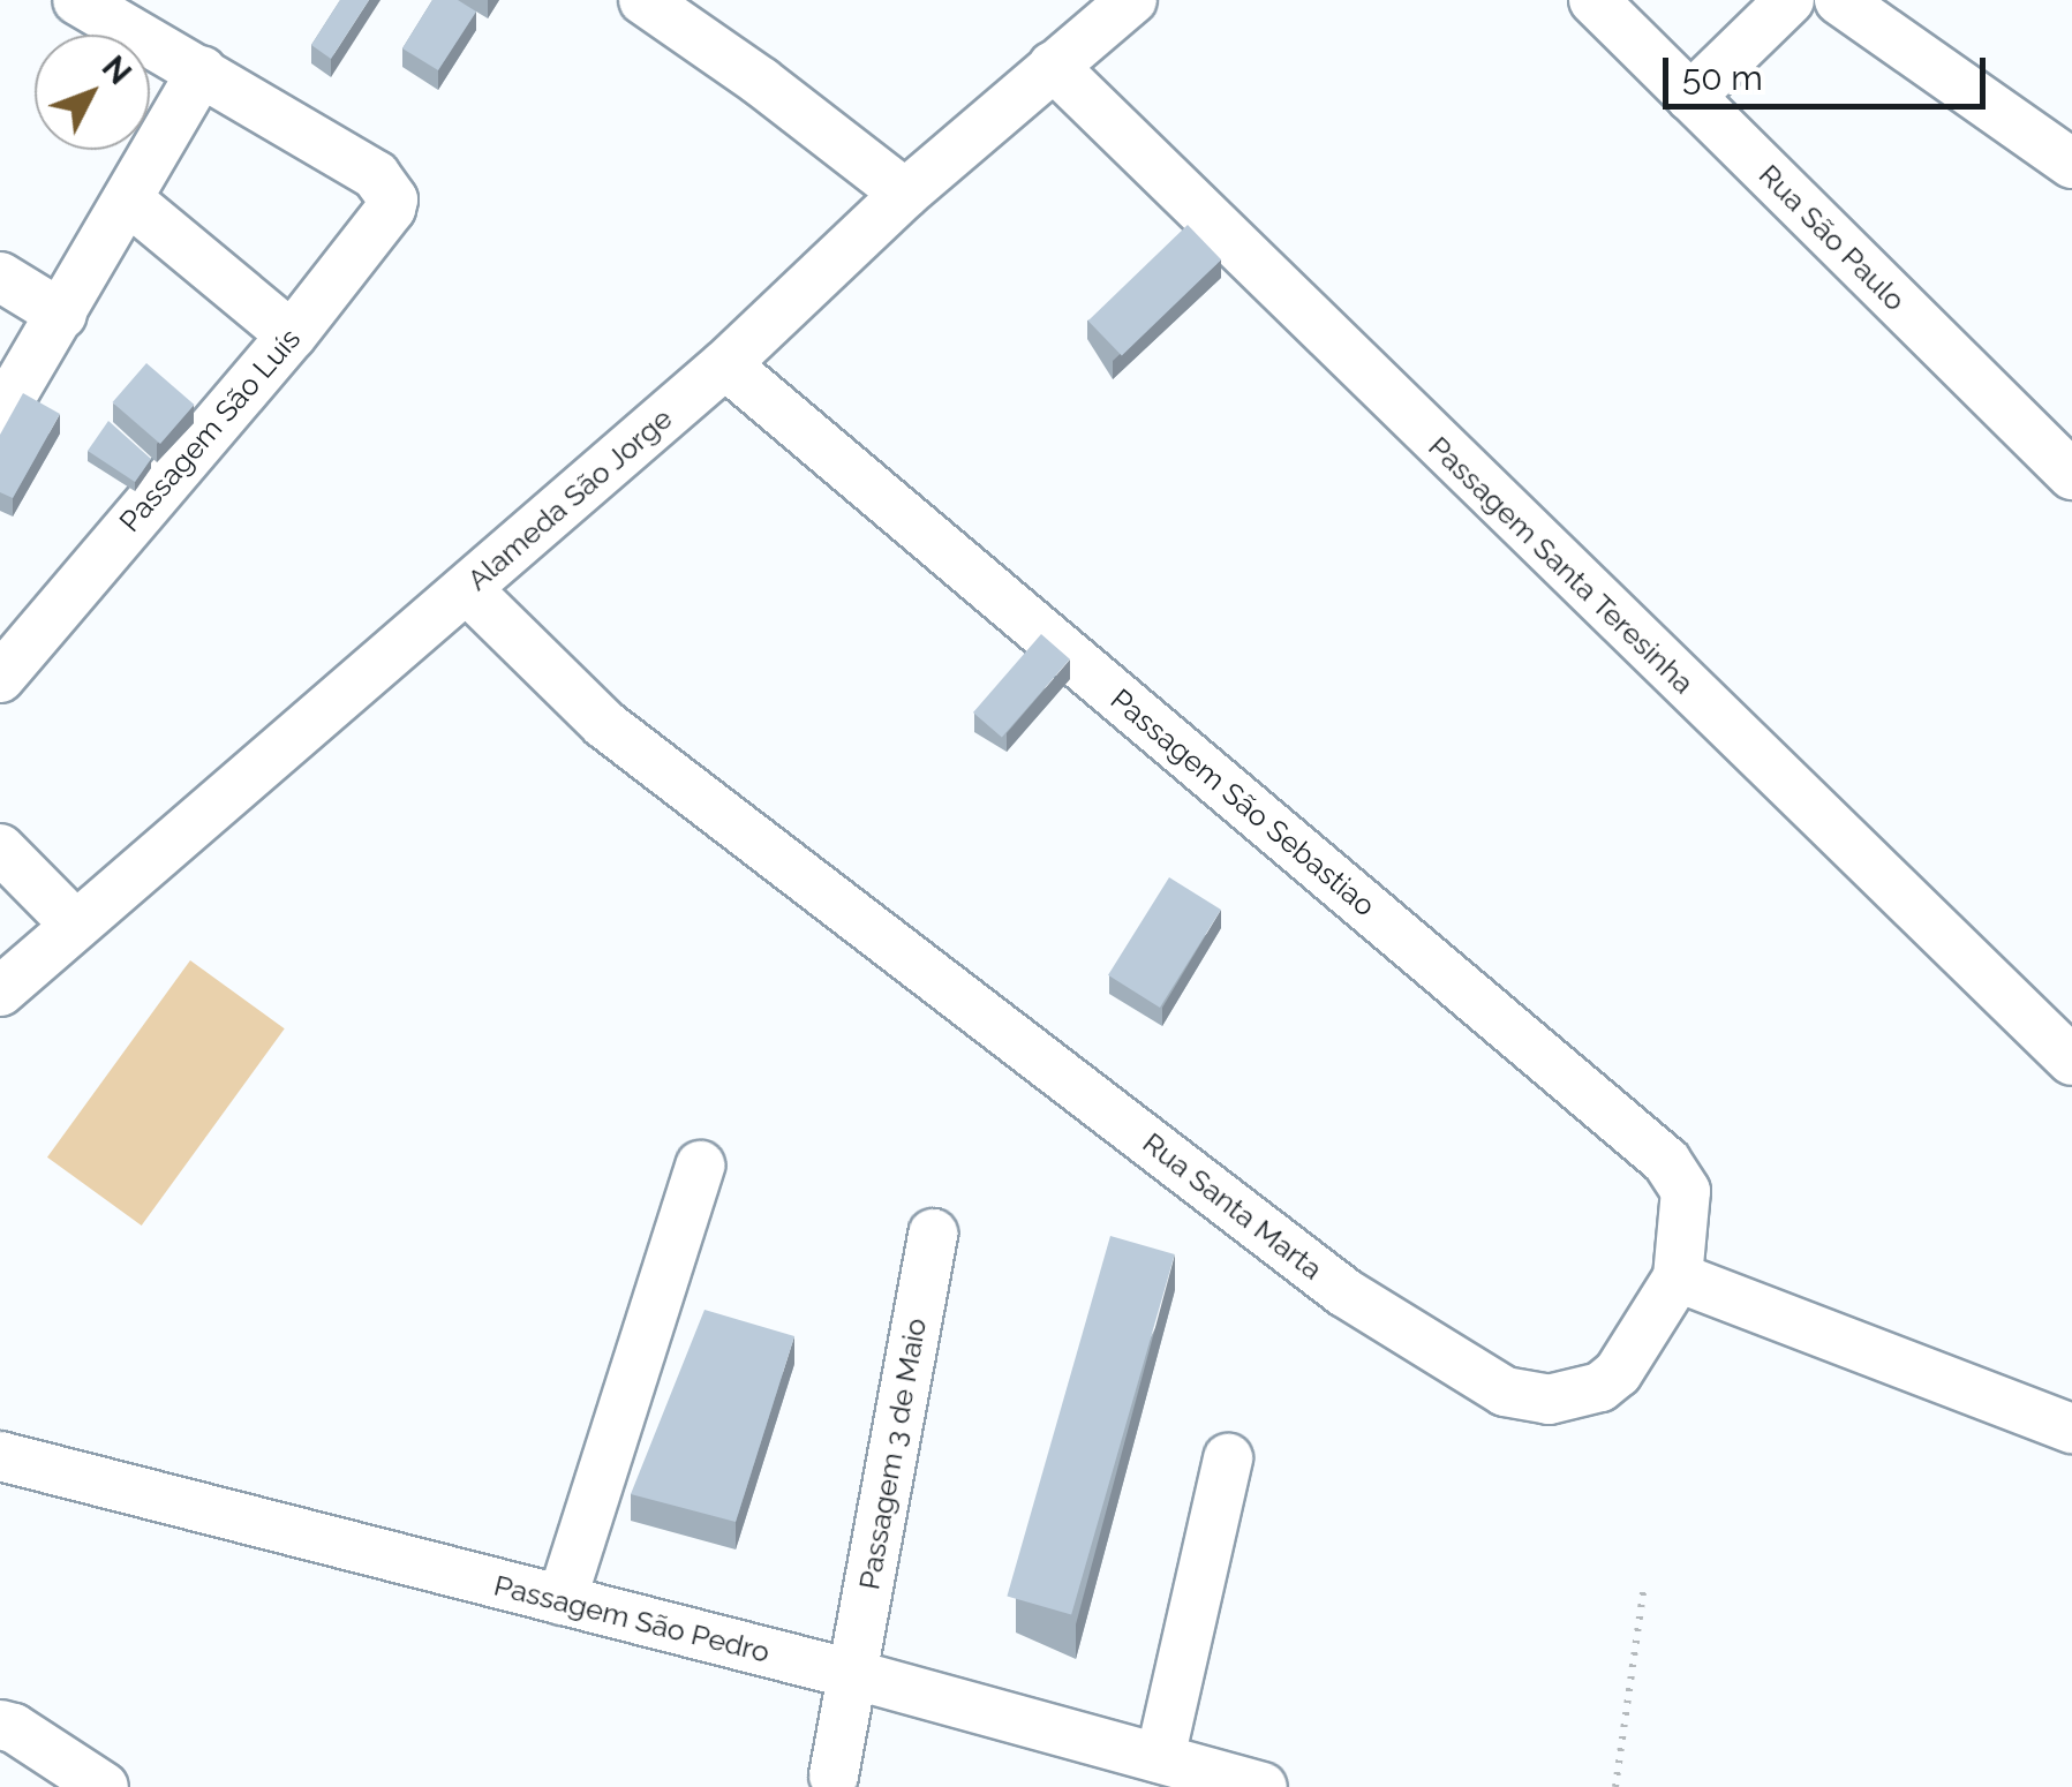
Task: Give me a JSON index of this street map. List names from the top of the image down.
{
  "streets": {
    "street": [
      "Rua São Paulo",
      "Passagem São Luís",
      "Alameda São Jorge",
      "Passagem Santa Teresinha",
      "Passagem São Sebastiao",
      "Rua Santa Marta",
      "Passagem 3 de Maio",
      "Passagem São Pedro"
    ]
  },
  "crossings": [
    ["Alameda São Jorge", "Passagem Santa Teresinha"],
    ["Alameda São Jorge", "Passagem São Sebastiao"],
    ["Alameda São Jorge", "Rua Santa Marta"],
    ["Passagem São Sebastiao", "Rua Santa Marta"],
    ["Passagem 3 de Maio", "Passagem São Pedro"]
  ],
  "scale_bar": "50 m",
  "north": "top right"
}
